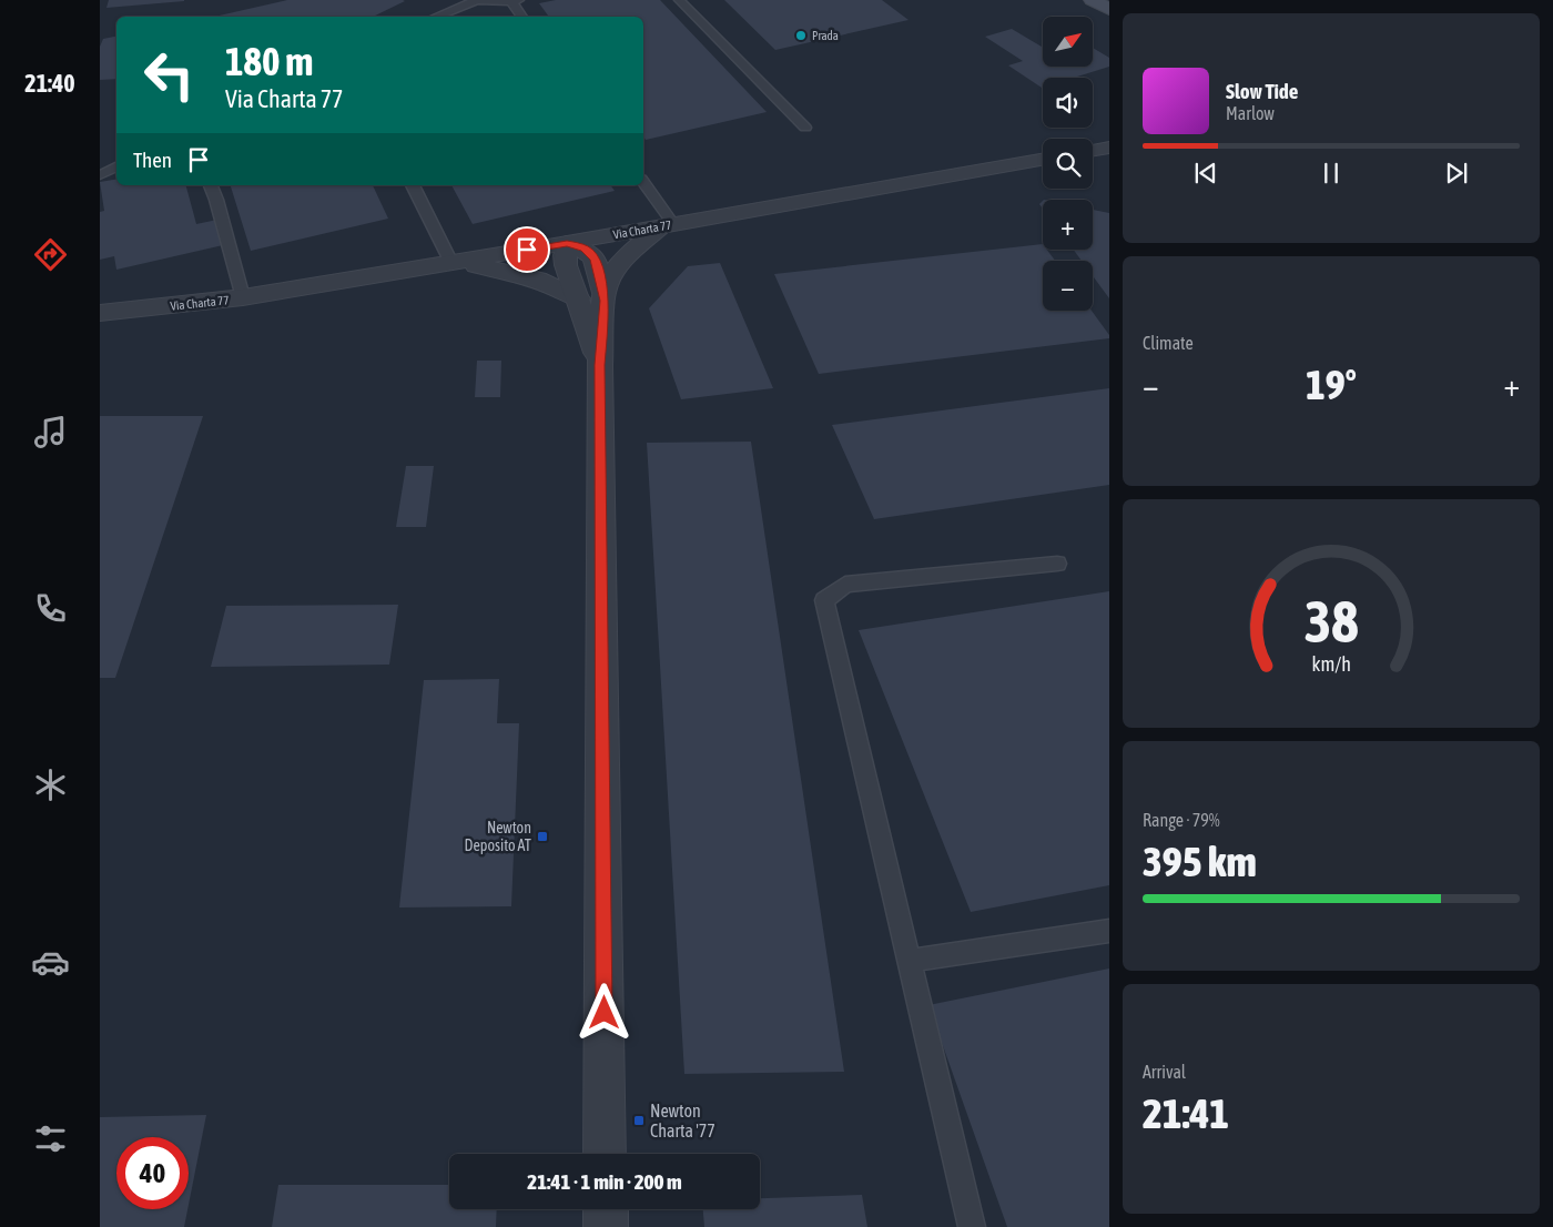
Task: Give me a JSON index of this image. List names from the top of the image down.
{
  "streets": {
    "street": ["Via Charta 77"]
  },
  "places": {
    "other": ["Prada"],
    "transit": ["Newton Deposito AT", "Newton Charta '77"]
  },
  "north": "top right",
  "page": {
    "tabs": "21:40",
    "map_buttons": ["+", "−"],
    "turn": ["180 m", "Via Charta 77"],
    "song": ["Slow Tide", "Marlow"],
    "then": "Then",
    "tile": [
      "Climate",
      ["Range · 79%", "395 km"],
      ["Arrival", "21:41"]
    ],
    "heat": ["−", "19°", "+"],
    "limit": "40",
    "trip": "21:41 · 1 min · 200 m",
    "gauge": ["38", "km/h"]
  }
}
